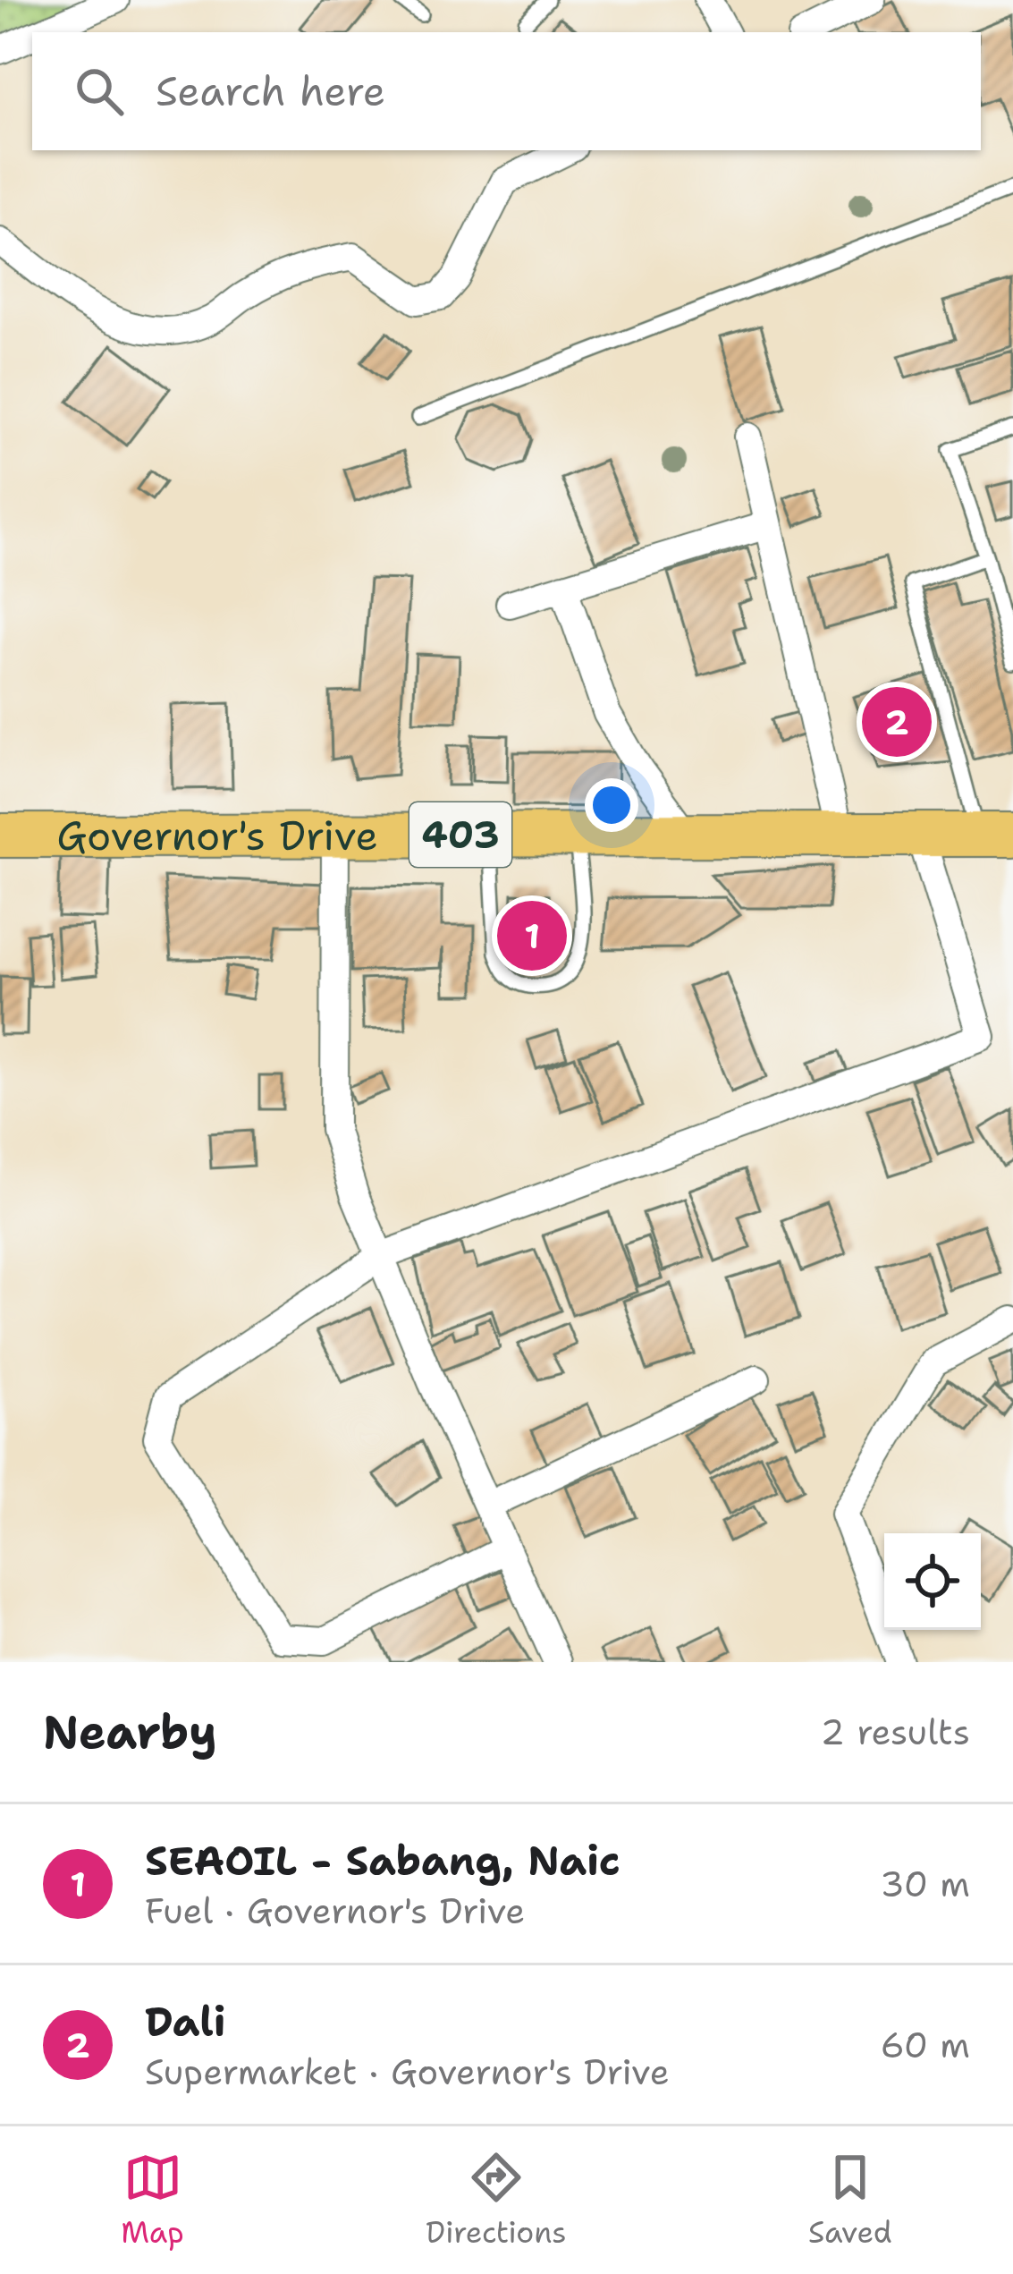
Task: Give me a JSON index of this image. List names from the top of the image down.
{
  "streets": {
    "main road": ["Governor's Drive", "403"]
  },
  "page": {
    "search": "Search here",
    "pins": ["2", "1"],
    "heading": ["Nearby", "2 results"],
    "list": [
      {
        "mark": "1",
        "name": "SEAOIL - Sabang, Naic",
        "note": "Fuel · Governor's Drive",
        "value": "30 m"
      },
      {
        "mark": "2",
        "name": "Dali",
        "note": "Supermarket · Governor's Drive",
        "value": "60 m"
      }
    ],
    "nav": ["Map", "Directions", "Saved"]
  }
}
